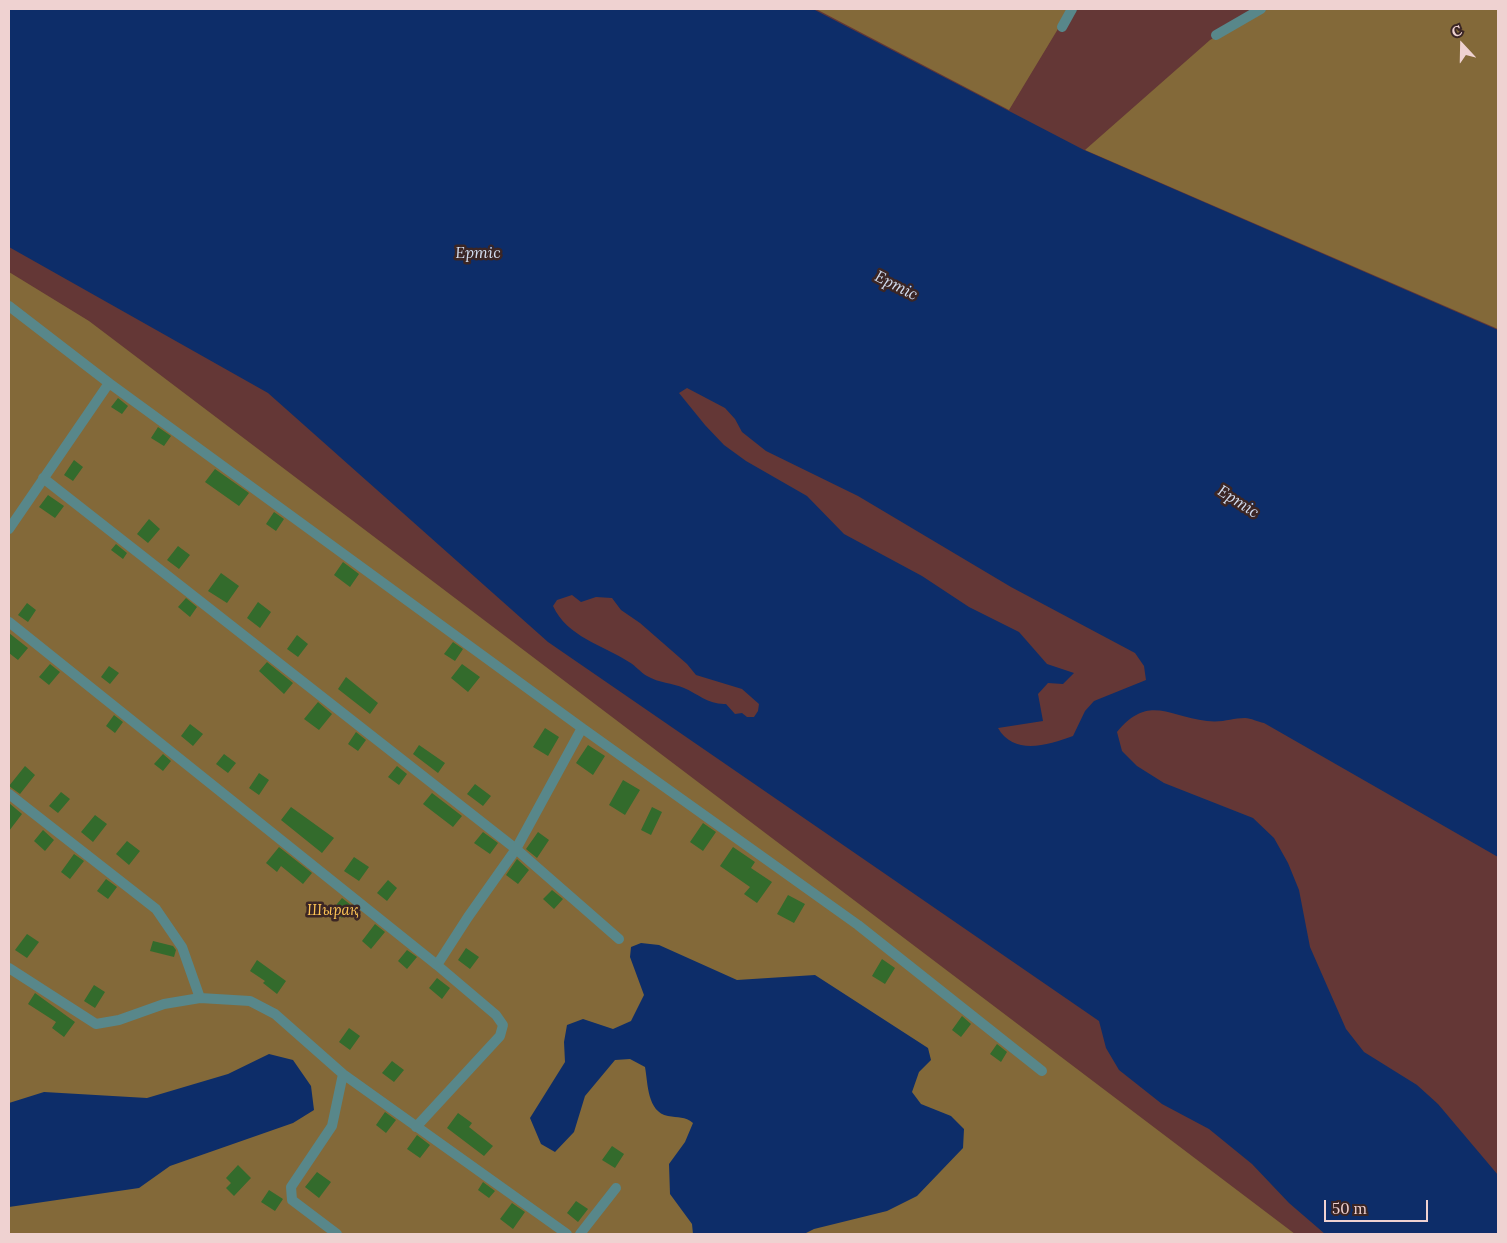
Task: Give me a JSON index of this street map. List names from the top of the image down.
{
  "water": ["Ертіс"],
  "parks": ["Шырақ"],
  "scale_bar": "50 m",
  "north": "top"
}
